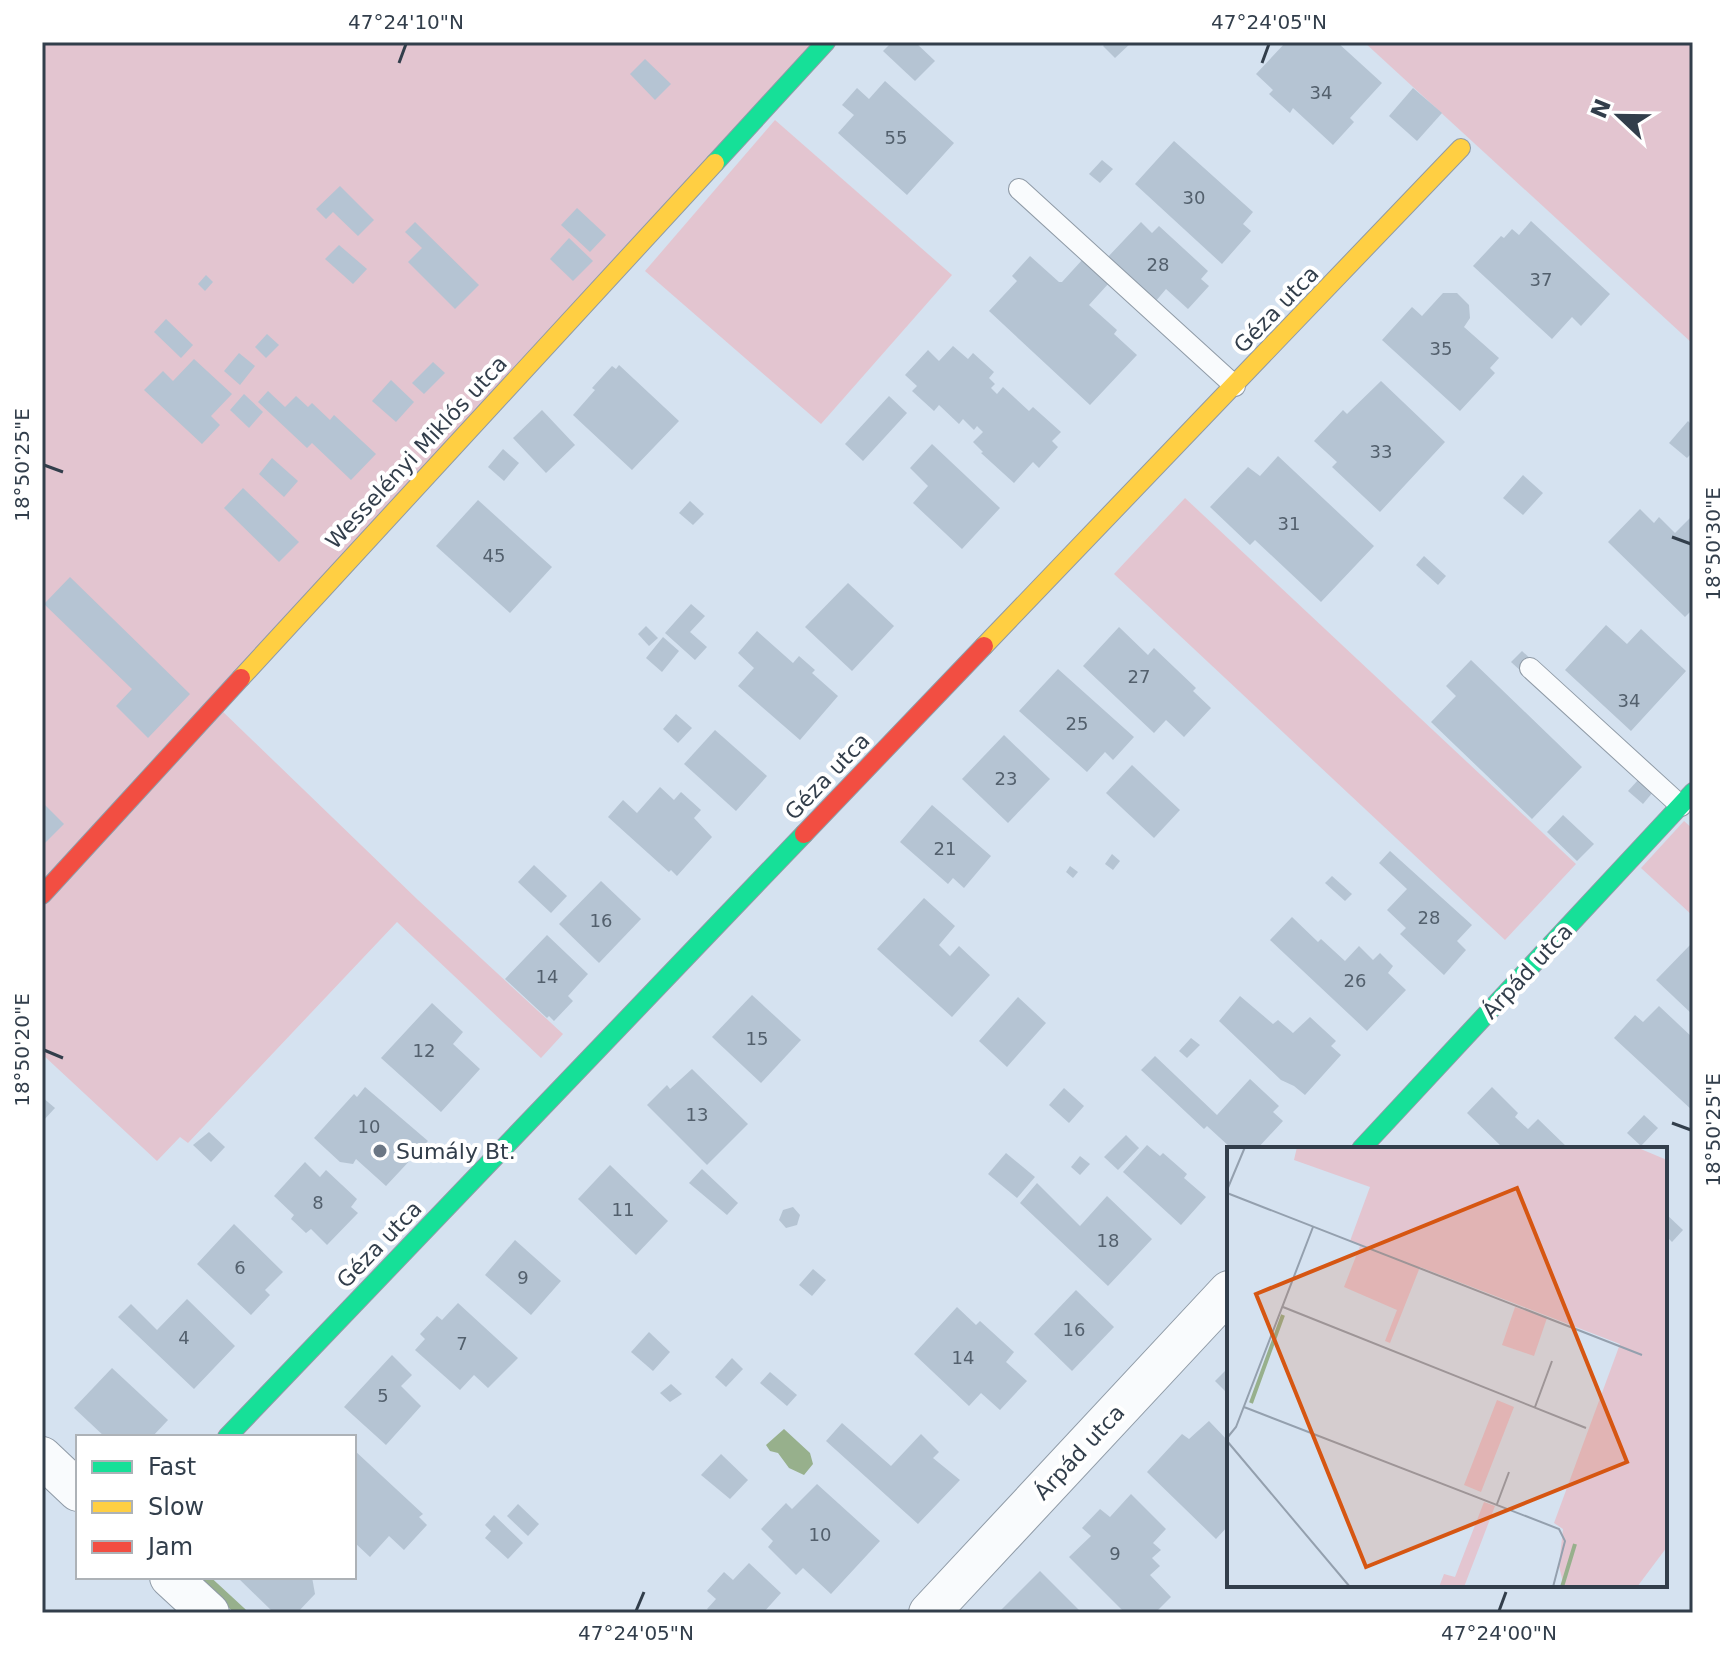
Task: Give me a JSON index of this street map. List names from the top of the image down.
{
  "streets": {
    "street": ["Géza utca", "Wesselényi Miklós utca", "Árpád utca"]
  },
  "places": ["Sumály Bt."],
  "house_numbers": [
    "34",
    "55",
    "30",
    "28",
    "37",
    "35",
    "33",
    "31",
    "45",
    "27",
    "34",
    "25",
    "23",
    "21",
    "28",
    "16",
    "14",
    "26",
    "15",
    "12",
    "13",
    "10",
    "8",
    "11",
    "18",
    "6",
    "9",
    "16",
    "4",
    "7",
    "14",
    "5",
    "10",
    "9"
  ],
  "legend": ["Fast", "Slow", "Jam"],
  "north": "left",
  "coordinates": [
    "47°24'10\"N",
    "47°24'05\"N",
    "18°50'25\"E",
    "18°50'30\"E",
    "18°50'20\"E",
    "47°24'00\"N"
  ]
}
